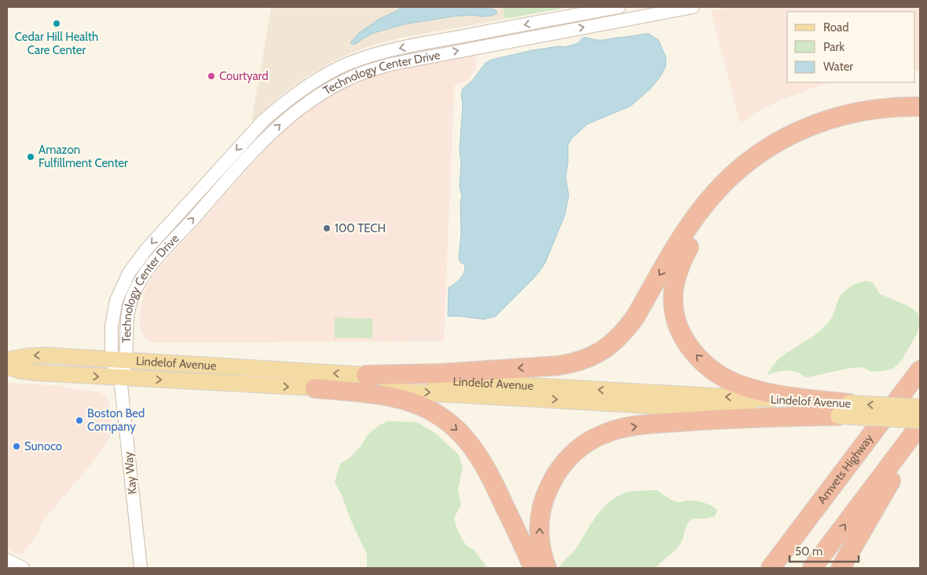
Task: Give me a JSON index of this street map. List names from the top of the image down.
{
  "streets": {
    "highway": ["Amvets Highway"],
    "main road": ["Lindelof Avenue"],
    "street": ["Technology Center Drive", "Kay Way"]
  },
  "crossings": [
    ["Technology Center Drive", "Lindelof Avenue"],
    ["Technology Center Drive", "Kay Way"],
    ["Lindelof Avenue", "Kay Way"]
  ],
  "places": [
    "Cedar Hill Health Care Center",
    "Courtyard",
    "Amazon Fulfillment Center",
    "100 TECH",
    "Boston Bed Company",
    "Sunoco"
  ],
  "legend": ["Road", "Park", "Water"],
  "scale_bar": "50 m"
}
